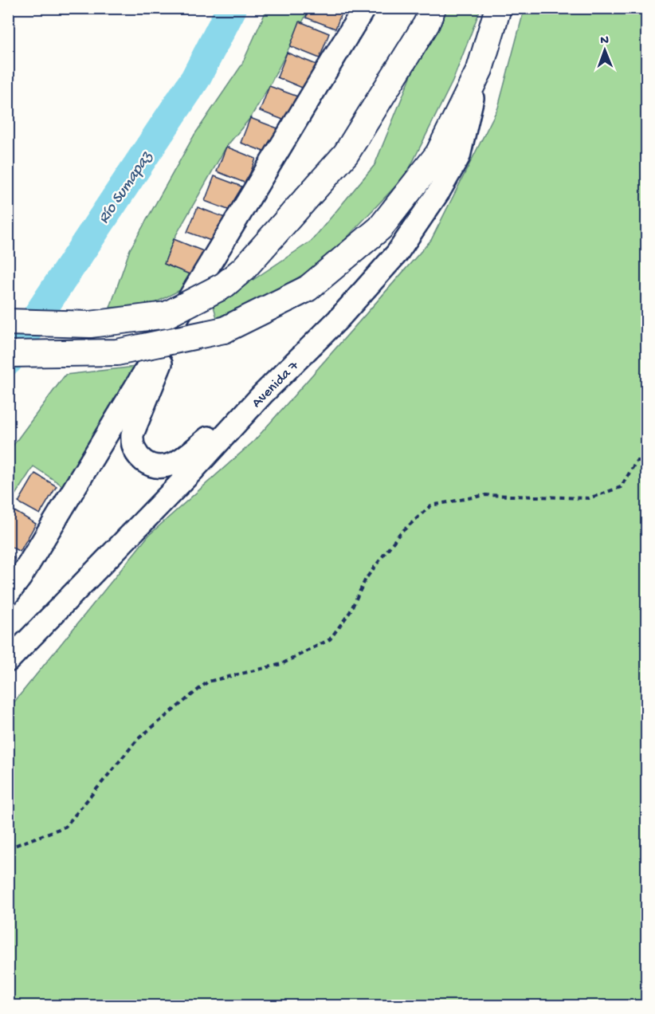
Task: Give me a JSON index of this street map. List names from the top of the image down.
{
  "streets": {
    "main road": ["Avenida 7"]
  },
  "water": ["Río Sumapaz"],
  "north": "top"
}
